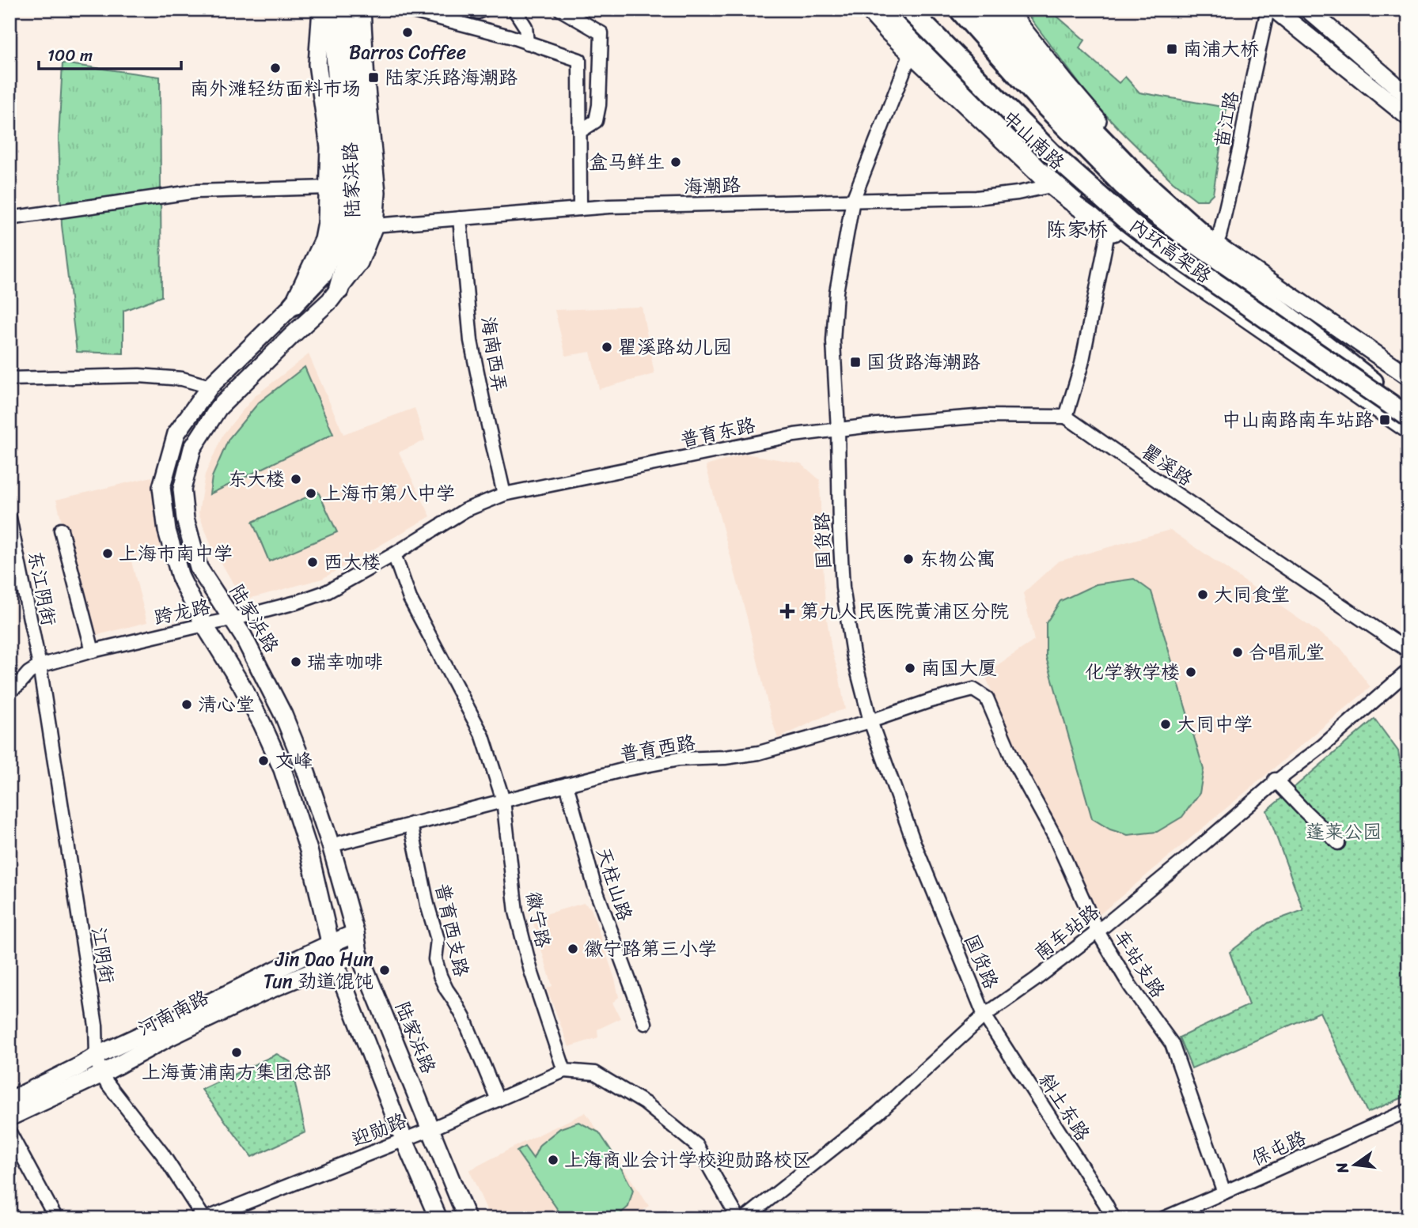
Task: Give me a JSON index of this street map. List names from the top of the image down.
{
  "streets": {
    "highway": ["内环高架路"],
    "main road": ["中山南路", "陆家浜路", "河南南路"],
    "street": [
      "苗江路",
      "海潮路",
      "海南西弄",
      "普育东路",
      "瞿溪路",
      "国货路",
      "东江阴街",
      "跨龙路",
      "普育西路",
      "天柱山路",
      "徽宁路",
      "普育西支路",
      "南车站路",
      "江阴街",
      "车站支路",
      "斜土东路",
      "迎勋路",
      "保屯路"
    ]
  },
  "crossings": [
    ["苗江路", "中山南路"],
    ["中山南路", "海潮路"],
    ["中山南路", "内环高架路"],
    ["中山南路", "国货路"],
    ["陆家浜路", "海潮路"],
    ["陆家浜路", "跨龙路"],
    ["陆家浜路", "普育西路"],
    ["陆家浜路", "河南南路"],
    ["陆家浜路", "迎勋路"],
    ["海潮路", "海南西弄"],
    ["海潮路", "国货路"],
    ["海南西弄", "普育东路"],
    ["普育东路", "瞿溪路"],
    ["普育东路", "国货路"],
    ["普育东路", "跨龙路"],
    ["普育东路", "徽宁路"],
    ["国货路", "普育西路"],
    ["国货路", "南车站路"],
    ["国货路", "斜土东路"],
    ["东江阴街", "跨龙路"],
    ["东江阴街", "江阴街"],
    ["跨龙路", "徽宁路"],
    ["跨龙路", "江阴街"],
    ["普育西路", "天柱山路"],
    ["普育西路", "徽宁路"],
    ["普育西路", "普育西支路"],
    ["普育西路", "车站支路"],
    ["徽宁路", "迎勋路"],
    ["普育西支路", "迎勋路"],
    ["南车站路", "车站支路"],
    ["南车站路", "斜土东路"],
    ["江阴街", "河南南路"],
    ["江阴街", "迎勋路"],
    ["车站支路", "保屯路"]
  ],
  "districts": ["陈家桥"],
  "parks": ["蓬莱公园"],
  "places": {
    "other": [
      "Barros Coffee",
      "南外滩轻纺面料市场",
      "盒马鲜生",
      "瞿溪路幼儿园",
      "东大楼",
      "上海市第八中学",
      "上海市南中学",
      "东物公寓",
      "西大楼",
      "大同食堂",
      "合唱礼堂",
      "瑞幸咖啡",
      "南国大厦",
      "化学教学楼",
      "清心堂",
      "大同中学",
      "文峰",
      "徽宁路第三小学",
      "Jin Dao Hun Tun 劲道馄饨",
      "上海黄浦南方集团总部",
      "上海商业会计学校迎勋路校区"
    ],
    "transit": [
      "南浦大桥",
      "陆家浜路海潮路",
      "国货路海潮路",
      "中山南路南车站路"
    ],
    "health": ["第九人民医院黄浦区分院"]
  },
  "scale_bar": "100 m",
  "north": "left"
}
